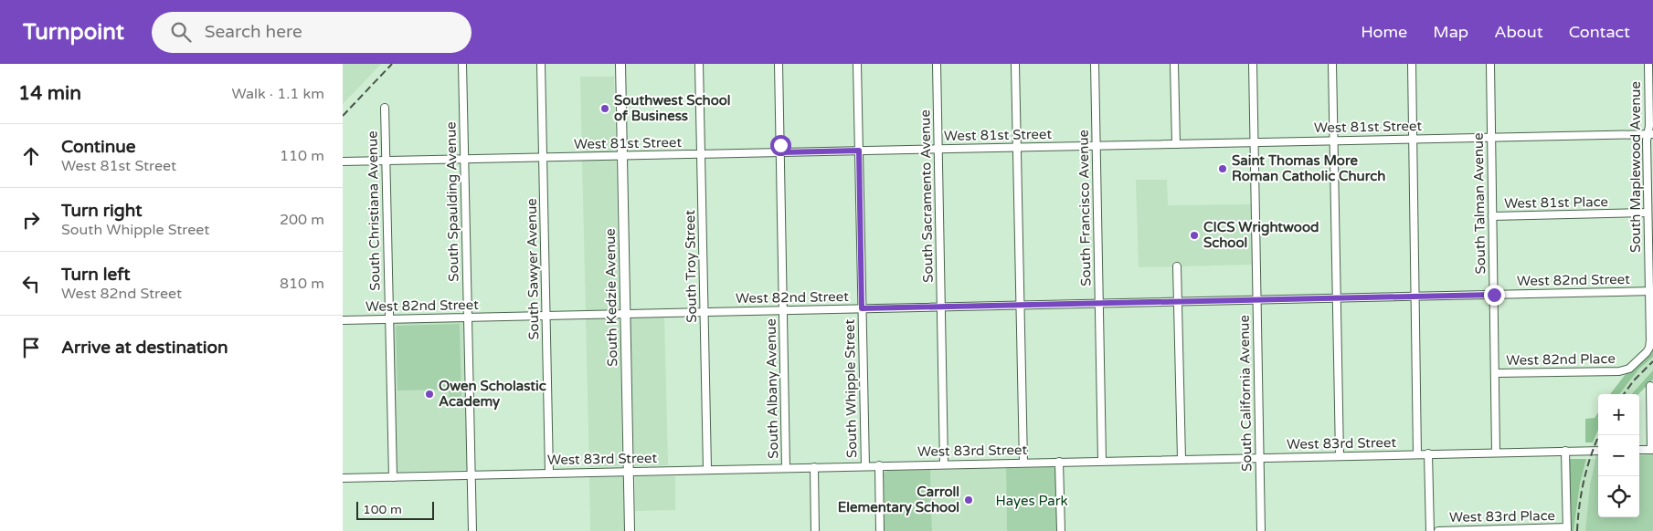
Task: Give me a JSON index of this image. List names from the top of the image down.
{
  "streets": {
    "main road": ["South Kedzie Avenue"],
    "street": [
      "West 81st Street",
      "South Maplewood Avenue",
      "South Sacramento Avenue",
      "South Spaulding Avenue",
      "West 81st Place",
      "South Talman Avenue",
      "South Francisco Avenue",
      "South Christiana Avenue",
      "South Troy Street",
      "South Sawyer Avenue",
      "West 82nd Street",
      "West 82nd Place",
      "South Albany Avenue",
      "South Whipple Street",
      "South California Avenue",
      "West 83rd Street",
      "West 83rd Place"
    ]
  },
  "crossings": [
    ["West 81st Street", "South Maplewood Avenue"],
    ["West 81st Street", "South Sacramento Avenue"],
    ["West 81st Street", "South Spaulding Avenue"],
    ["West 81st Street", "South Talman Avenue"],
    ["West 81st Street", "South Francisco Avenue"],
    ["West 81st Street", "South Christiana Avenue"],
    ["West 81st Street", "South Troy Street"],
    ["West 81st Street", "South Sawyer Avenue"],
    ["West 81st Street", "South Kedzie Avenue"],
    ["West 81st Street", "South Albany Avenue"],
    ["West 81st Street", "South Whipple Street"],
    ["West 81st Street", "South California Avenue"],
    ["South Maplewood Avenue", "West 81st Place"],
    ["South Maplewood Avenue", "West 82nd Street"],
    ["South Maplewood Avenue", "West 82nd Place"],
    ["South Sacramento Avenue", "West 82nd Street"],
    ["South Sacramento Avenue", "West 83rd Street"],
    ["South Spaulding Avenue", "West 82nd Street"],
    ["South Spaulding Avenue", "West 83rd Street"],
    ["West 81st Place", "South Talman Avenue"],
    ["South Talman Avenue", "West 82nd Street"],
    ["South Talman Avenue", "West 82nd Place"],
    ["South Talman Avenue", "West 83rd Street"],
    ["South Francisco Avenue", "West 82nd Street"],
    ["South Francisco Avenue", "West 83rd Street"],
    ["South Christiana Avenue", "West 82nd Street"],
    ["South Christiana Avenue", "West 83rd Street"],
    ["South Troy Street", "West 82nd Street"],
    ["South Troy Street", "West 83rd Street"],
    ["South Sawyer Avenue", "West 82nd Street"],
    ["South Sawyer Avenue", "West 83rd Street"],
    ["West 82nd Street", "South Kedzie Avenue"],
    ["West 82nd Street", "South Albany Avenue"],
    ["West 82nd Street", "South Whipple Street"],
    ["West 82nd Street", "South California Avenue"],
    ["South Kedzie Avenue", "West 83rd Street"],
    ["South Albany Avenue", "West 83rd Street"],
    ["South Whipple Street", "West 83rd Street"],
    ["South California Avenue", "West 83rd Street"]
  ],
  "parks": ["Hayes Park"],
  "places": [
    "Southwest School of Business",
    "Saint Thomas More Roman Catholic Church",
    "CICS Wrightwood School",
    "Owen Scholastic Academy",
    "Carroll Elementary School"
  ],
  "scale_bar": "100 m",
  "page": {
    "header": "Turnpoint",
    "search": "Search here",
    "nav": [
      "Home",
      "Map",
      "About",
      "Contact"
    ],
    "heading": ["14 min", "Walk · 1.1 km"],
    "list": [
      ["Continue", "West 81st Street", "110 m"],
      ["Turn right", "South Whipple Street", "200 m"],
      ["Turn left", "West 82nd Street", "810 m"],
      "Arrive at destination"
    ],
    "map_buttons": ["+", "−"],
    "scale": "100 m"
  }
}
